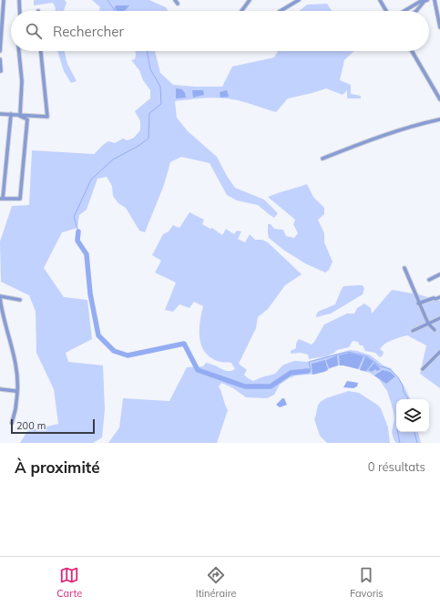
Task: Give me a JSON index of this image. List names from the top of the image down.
{
  "scale_bar": "200 m",
  "page": {
    "search": "Rechercher",
    "scale": "200 m",
    "heading": ["À proximité", "0 résultats"],
    "nav": ["Carte", "Itinéraire", "Favoris"]
  }
}
